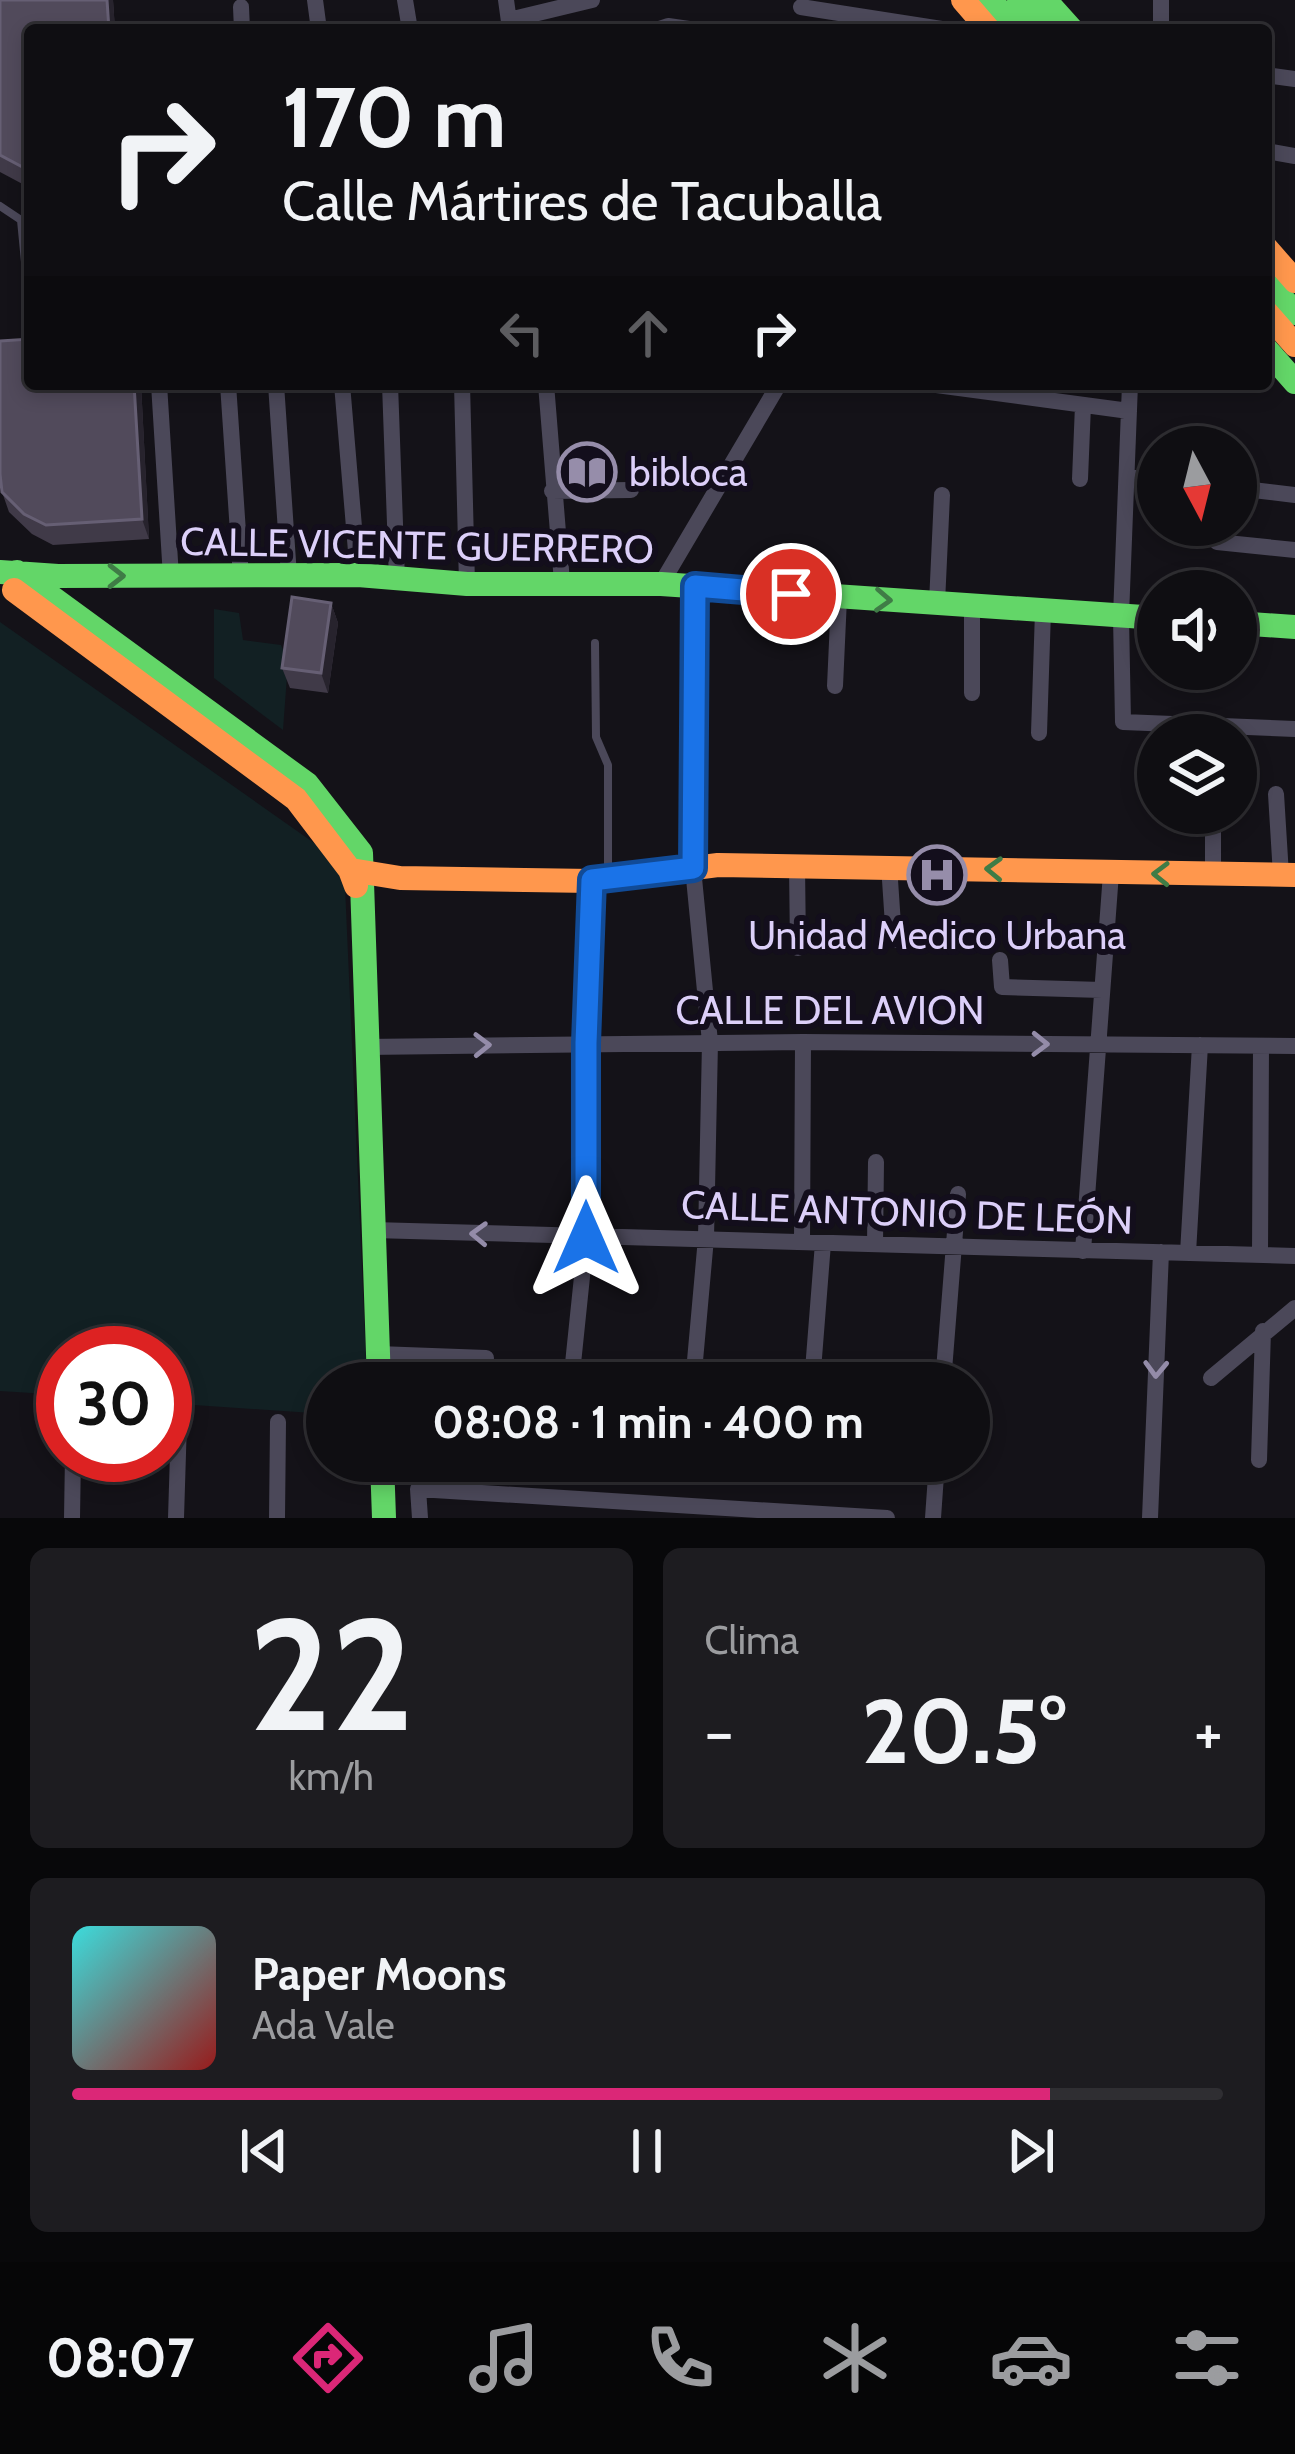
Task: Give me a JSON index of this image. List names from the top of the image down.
{
  "streets": {
    "street": ["CALLE VICENTE GUERRERO", "CALLE DEL AVION", "CALLE ANTONIO DE LEÓN"]
  },
  "one_way": ["CALLE DEL AVION"],
  "places": {
    "library": ["bibloca"],
    "hospital": ["Unidad Medico Urbana"]
  },
  "north": "bottom",
  "page": {
    "turn": ["170 m", "Calle Mártires de Tacuballa"],
    "limit": "30",
    "trip": "08:08 · 1 min · 400 m",
    "tile": [
      ["22", "km/h"],
      "Clima"
    ],
    "heat": ["−", "20.5°", "+"],
    "song": ["Paper Moons", "Ada Vale"],
    "tabs": "08:07"
  }
}
